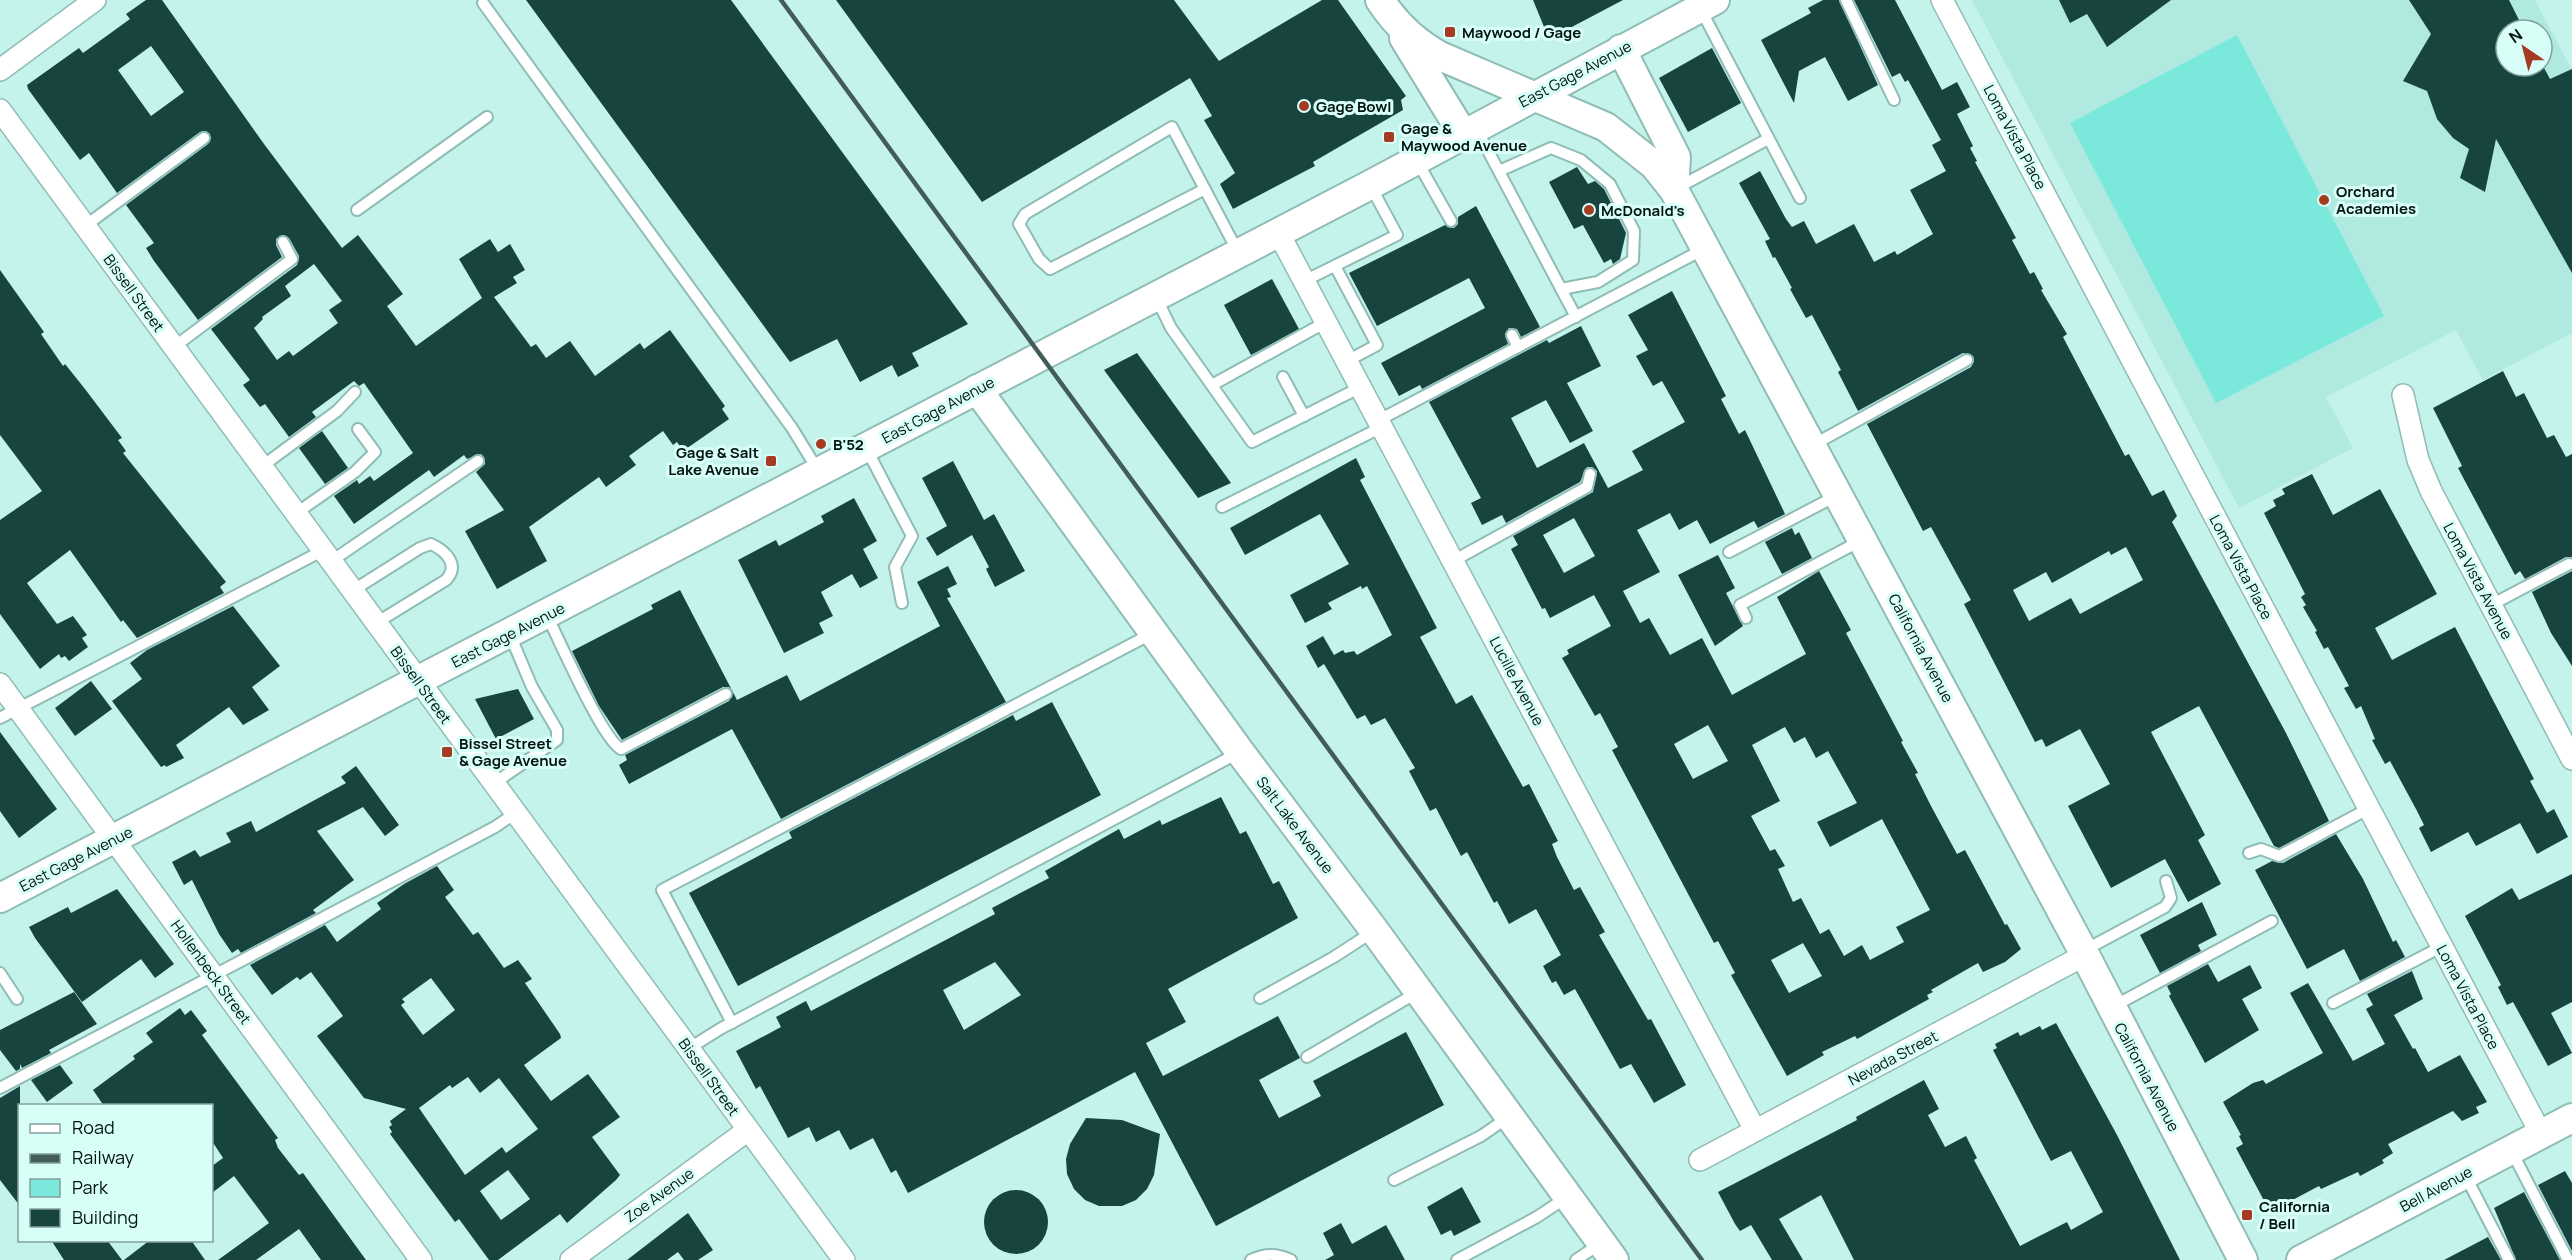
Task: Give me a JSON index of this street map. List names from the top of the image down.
{
  "streets": {
    "street": [
      "East Gage Avenue",
      "Loma Vista Place",
      "Bissell Street",
      "Loma Vista Avenue",
      "California Avenue",
      "Lucille Avenue",
      "Salt Lake Avenue",
      "Hollenbeck Street",
      "Nevada Street",
      "Bell Avenue",
      "Zoe Avenue"
    ]
  },
  "crossings": [
    ["East Gage Avenue", "Bissell Street"],
    ["East Gage Avenue", "California Avenue"],
    ["East Gage Avenue", "Lucille Avenue"],
    ["East Gage Avenue", "Salt Lake Avenue"],
    ["East Gage Avenue", "Hollenbeck Street"],
    ["Loma Vista Place", "Bell Avenue"],
    ["Bissell Street", "Zoe Avenue"],
    ["California Avenue", "Nevada Street"],
    ["Lucille Avenue", "Nevada Street"]
  ],
  "places": {
    "transit": [
      "Maywood / Gage",
      "Gage & Maywood Avenue",
      "Gage & Salt Lake Avenue",
      "Bissel Street & Gage Avenue",
      "California / Bell"
    ],
    "other": [
      "Gage Bowl",
      "Orchard Academies",
      "McDonald's",
      "B'52"
    ]
  },
  "legend": [
    "Road",
    "Railway",
    "Park",
    "Building"
  ],
  "north": "top left"
}
